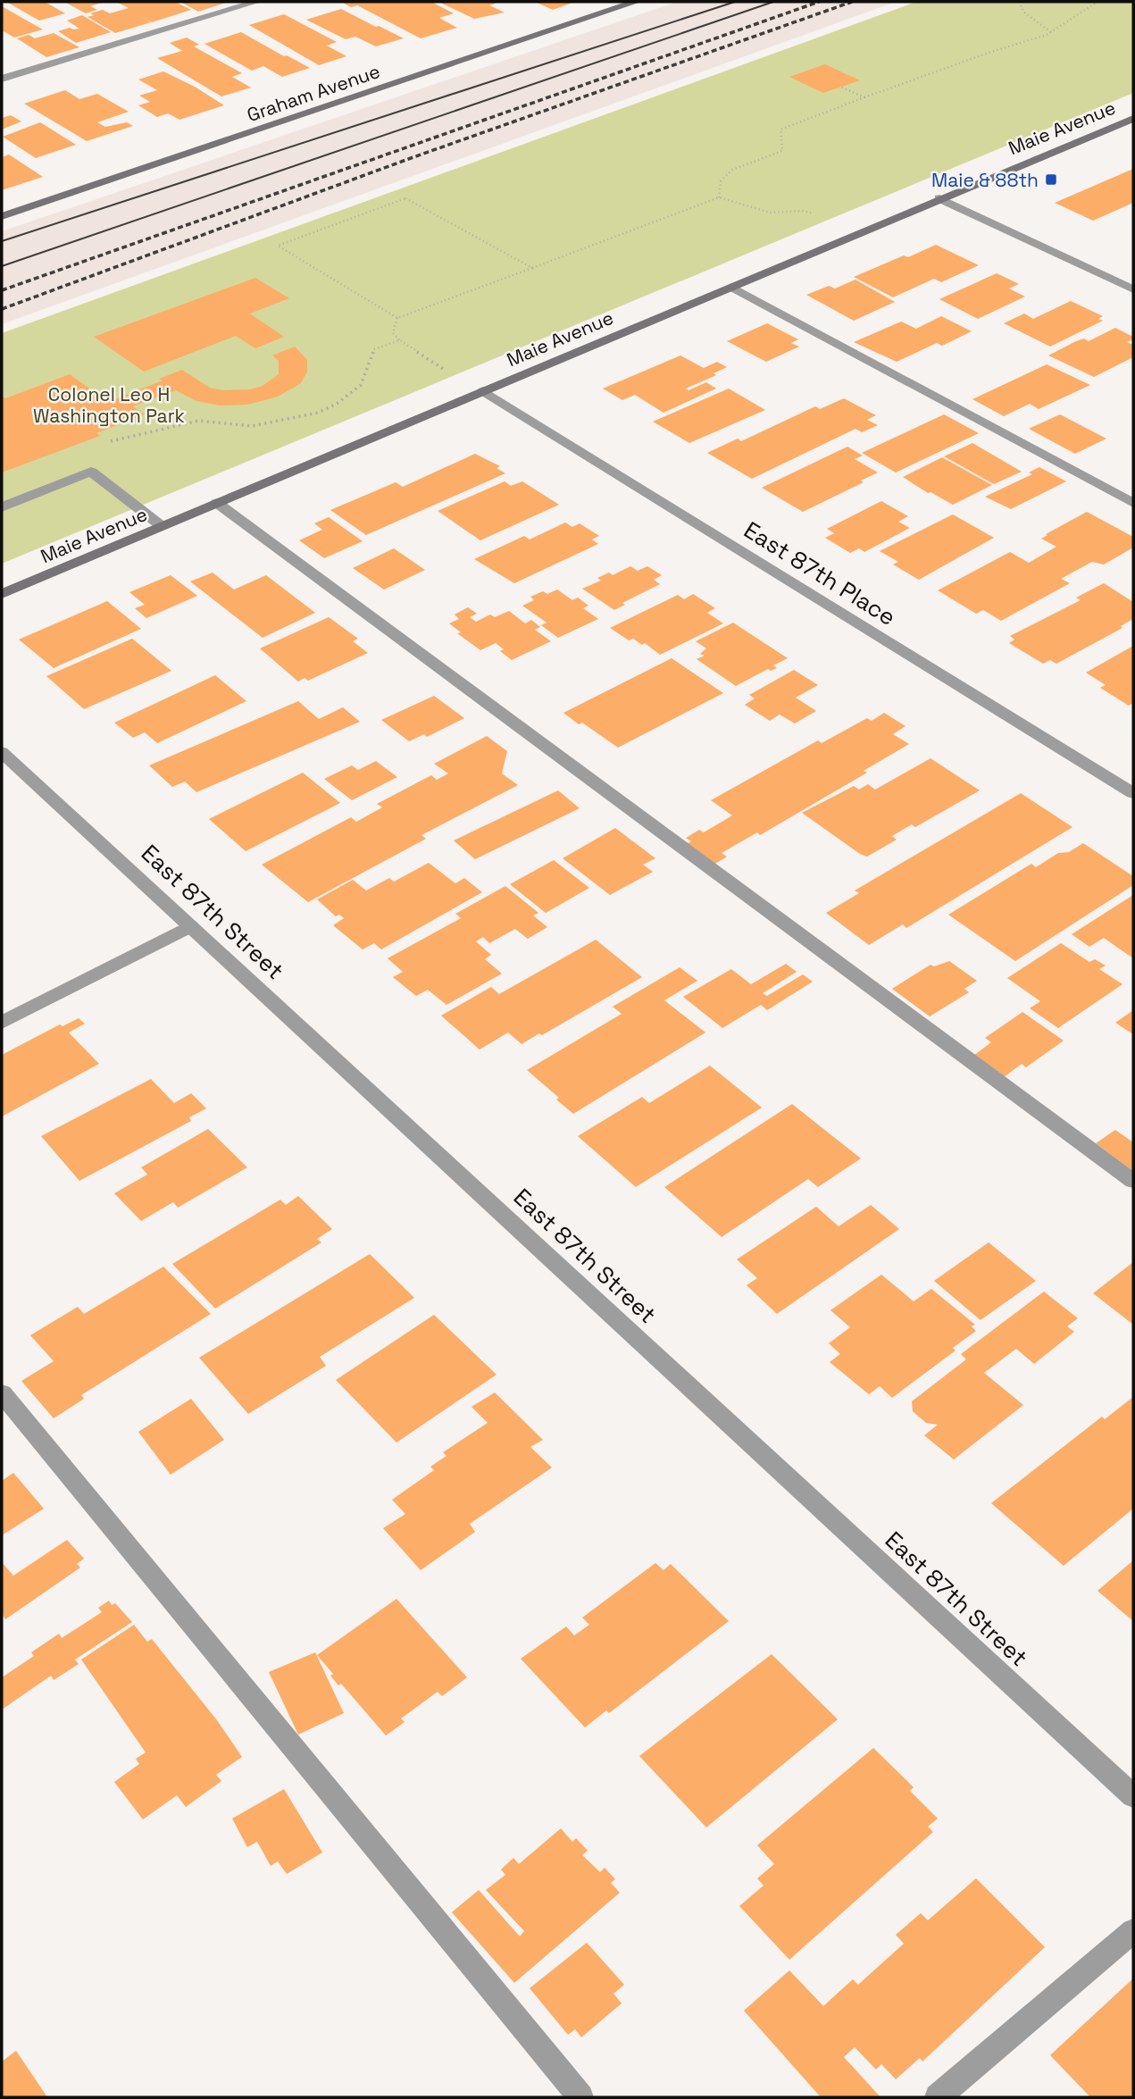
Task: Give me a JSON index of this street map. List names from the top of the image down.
{
  "streets": {
    "street": [
      "Graham Avenue",
      "Maie Avenue",
      "East 87th Place",
      "East 87th Street"
    ]
  },
  "crossings": [
    ["Maie Avenue", "East 87th Place"]
  ],
  "parks": ["Colonel Leo H Washington Park"],
  "places": {
    "transit": ["Maie & 88th"]
  }
}
